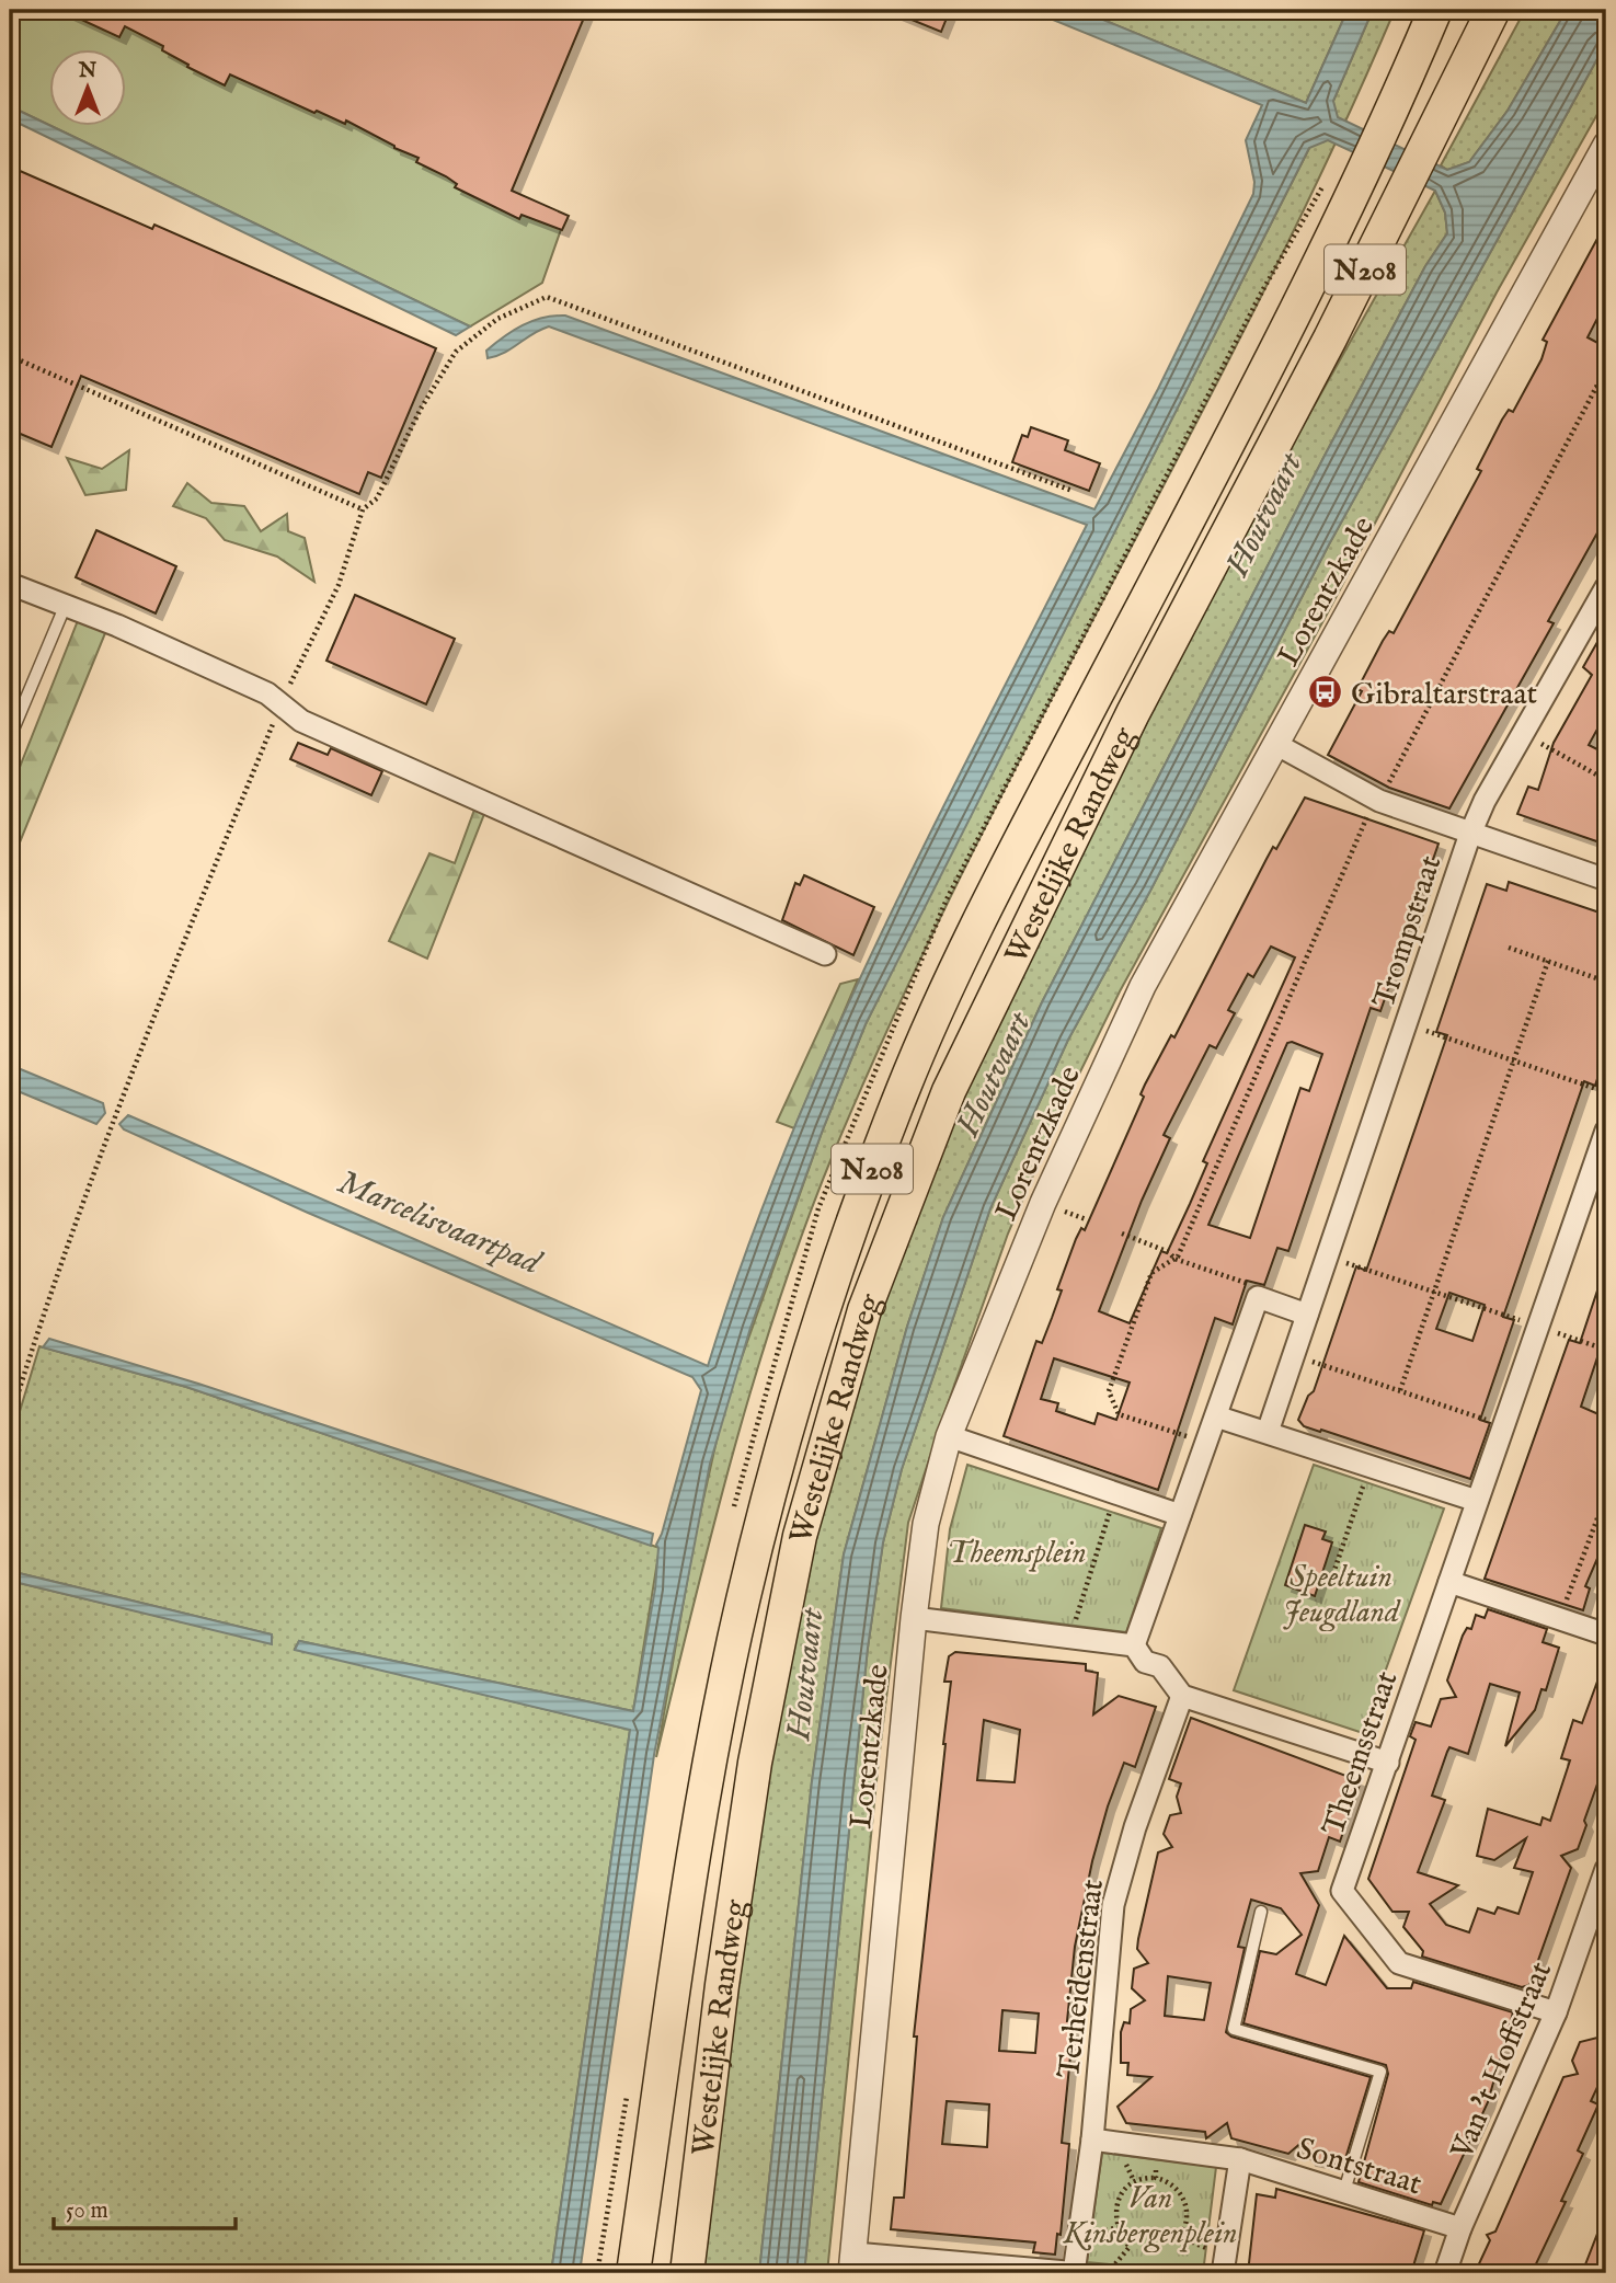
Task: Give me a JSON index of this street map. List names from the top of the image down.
{
  "streets": {
    "main road": ["N208", "Westelijke Randweg"],
    "street": [
      "Lorentzkade",
      "Trompstraat",
      "Theemsstraat",
      "Terheidenstraat",
      "Van 't Hoffstraat",
      "Sontstraat"
    ]
  },
  "crossings": [
    ["Theemsstraat", "Van 't Hoffstraat"],
    ["Van 't Hoffstraat", "Sontstraat"]
  ],
  "water": ["Houtvaart", "Marcelisvaartpad"],
  "parks": ["Theemsplein", "Speeltuin Jeugdland", "Van Kinsbergenplein"],
  "places": {
    "bus stop": ["Gibraltarstraat"]
  },
  "scale_bar": "50 m",
  "north": "top"
}
